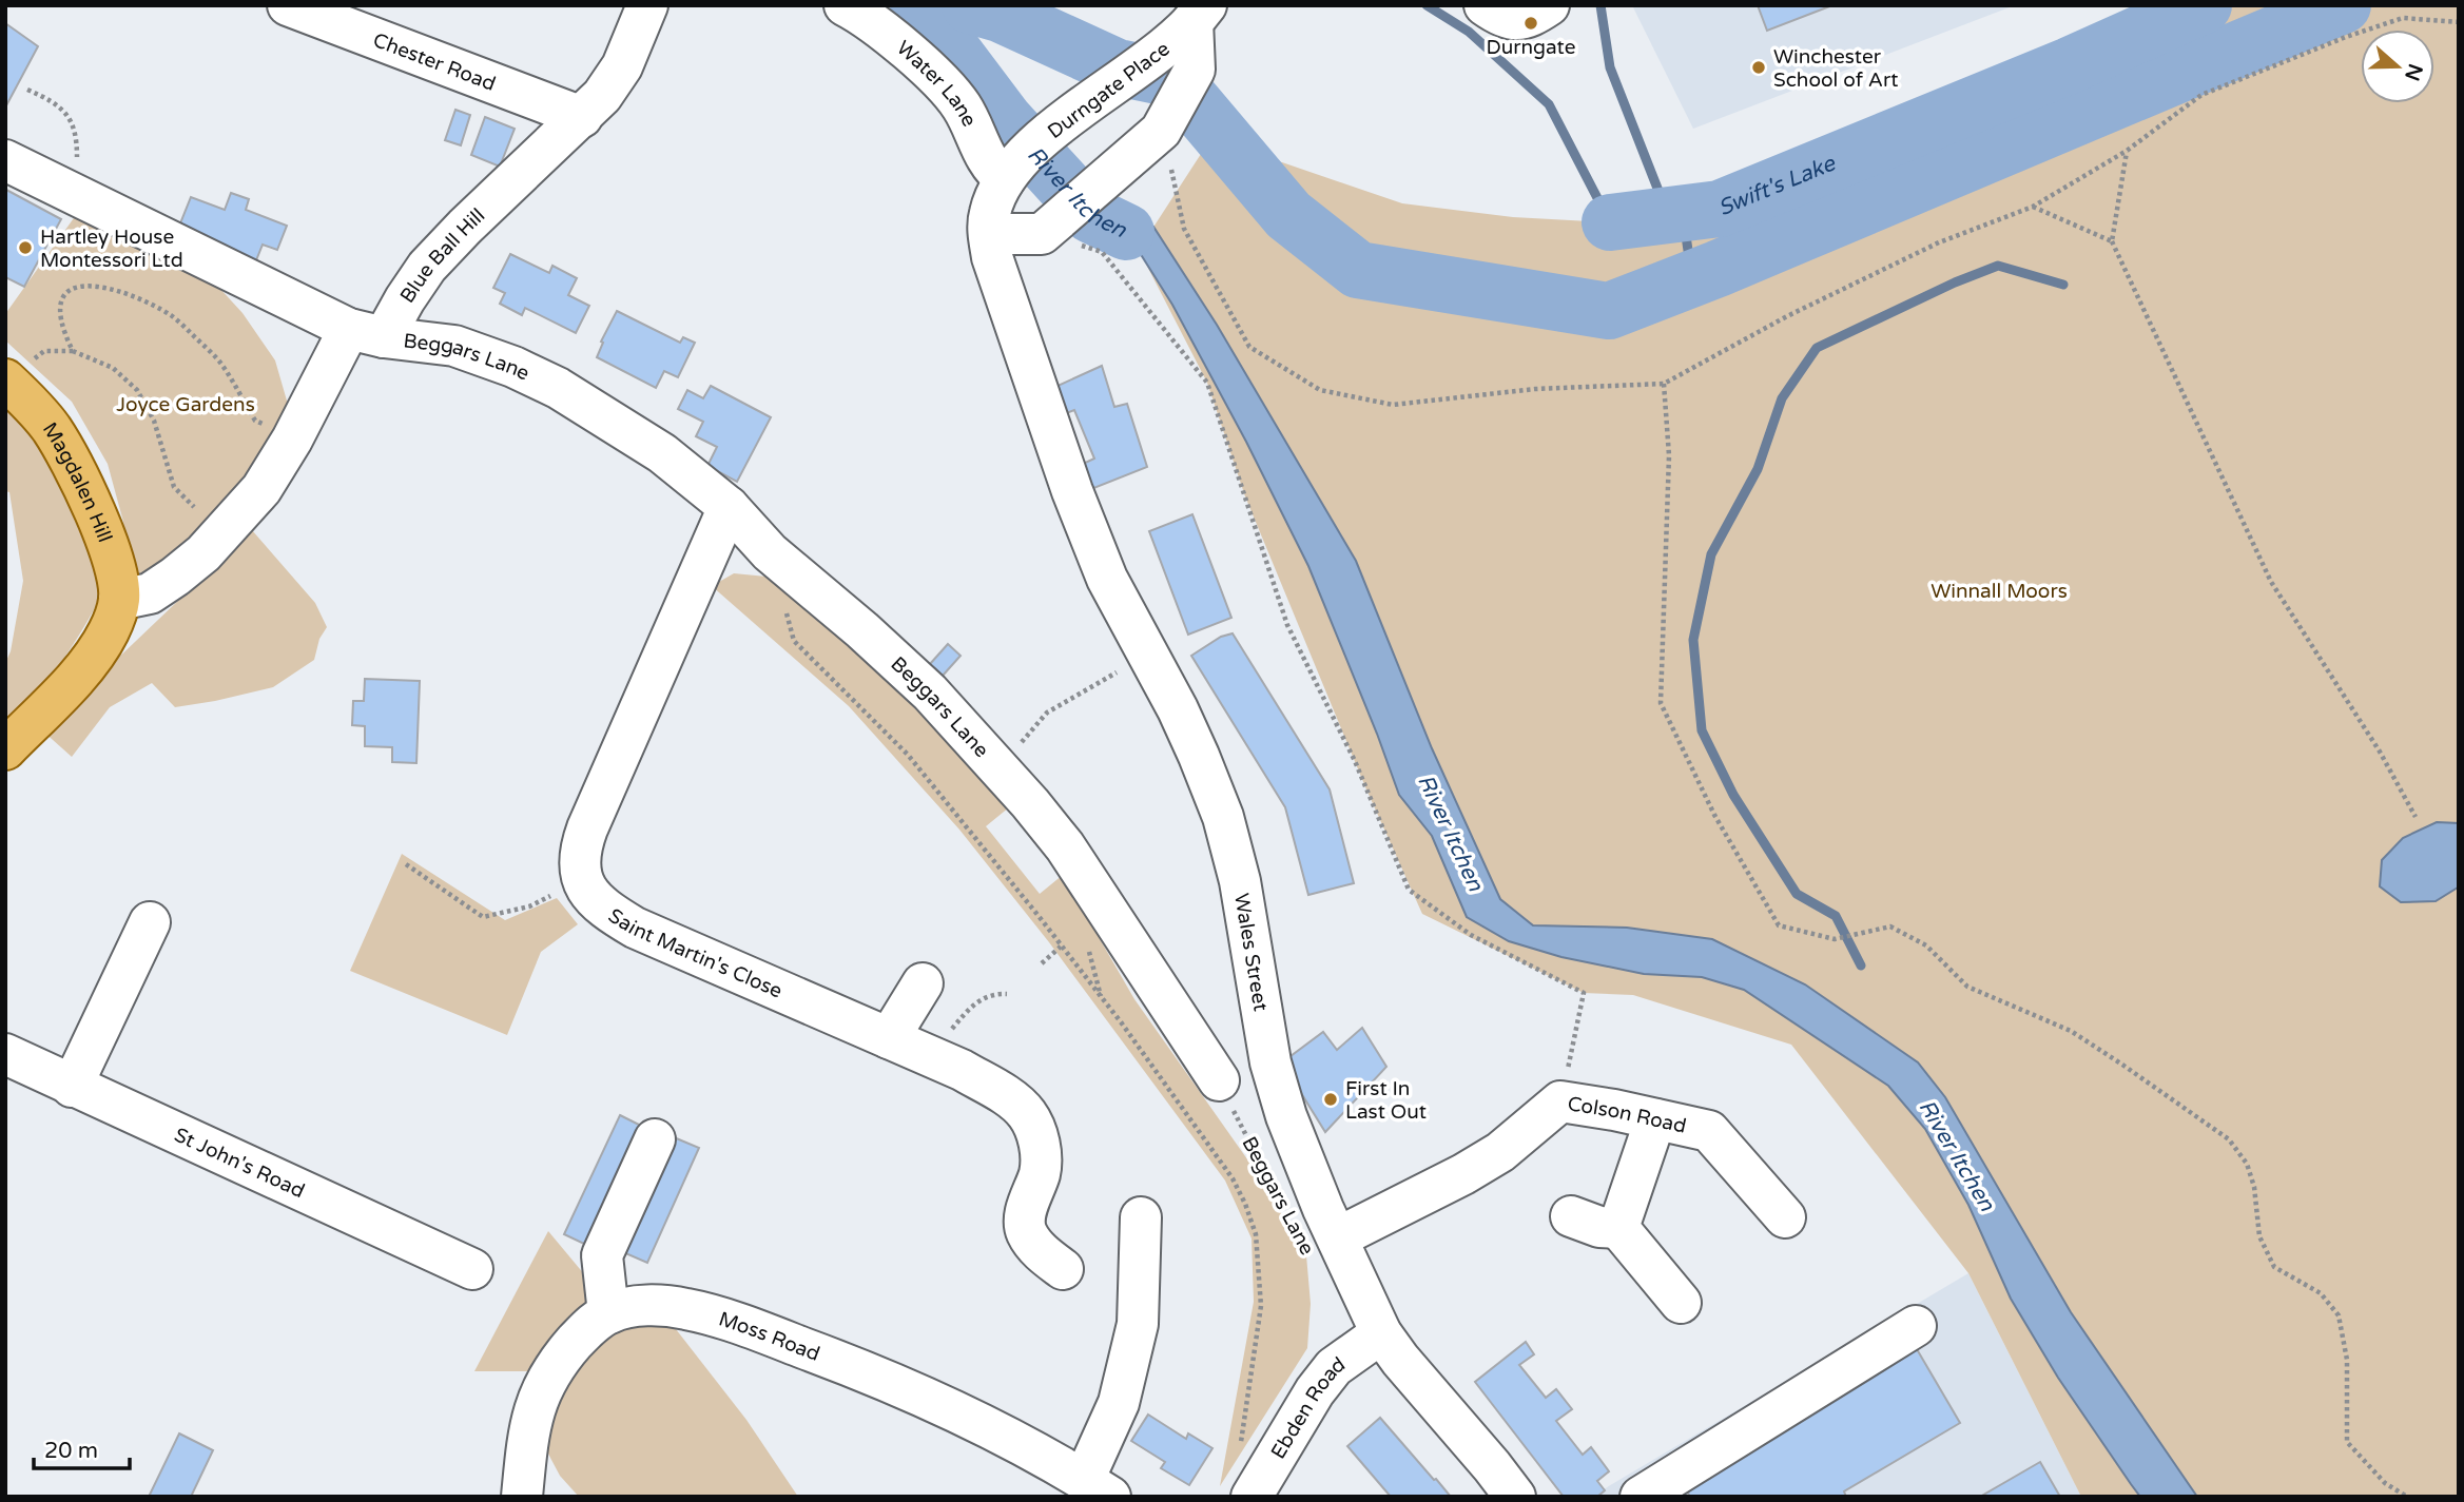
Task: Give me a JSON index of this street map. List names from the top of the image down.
{
  "streets": {
    "main road": ["Magdalen Hill"],
    "street": [
      "Chester Road",
      "Water Lane",
      "Durngate Place",
      "Blue Ball Hill",
      "Beggars Lane",
      "Saint Martin's Close",
      "Wales Street",
      "Colson Road",
      "St John's Road",
      "Moss Road",
      "Ebden Road"
    ]
  },
  "crossings": [
    ["Chester Road", "Blue Ball Hill"],
    ["Water Lane", "Durngate Place"],
    ["Durngate Place", "Wales Street"],
    ["Blue Ball Hill", "Beggars Lane"],
    ["Blue Ball Hill", "Magdalen Hill"],
    ["Wales Street", "Colson Road"],
    ["Wales Street", "Ebden Road"]
  ],
  "water": ["Swift's Lake", "River Itchen"],
  "parks": ["Joyce Gardens", "Winnall Moors"],
  "places": [
    "Durngate",
    "Winchester School of Art",
    "Hartley House Montessori Ltd",
    "First In Last Out"
  ],
  "scale_bar": "20 m",
  "north": "right"
}
